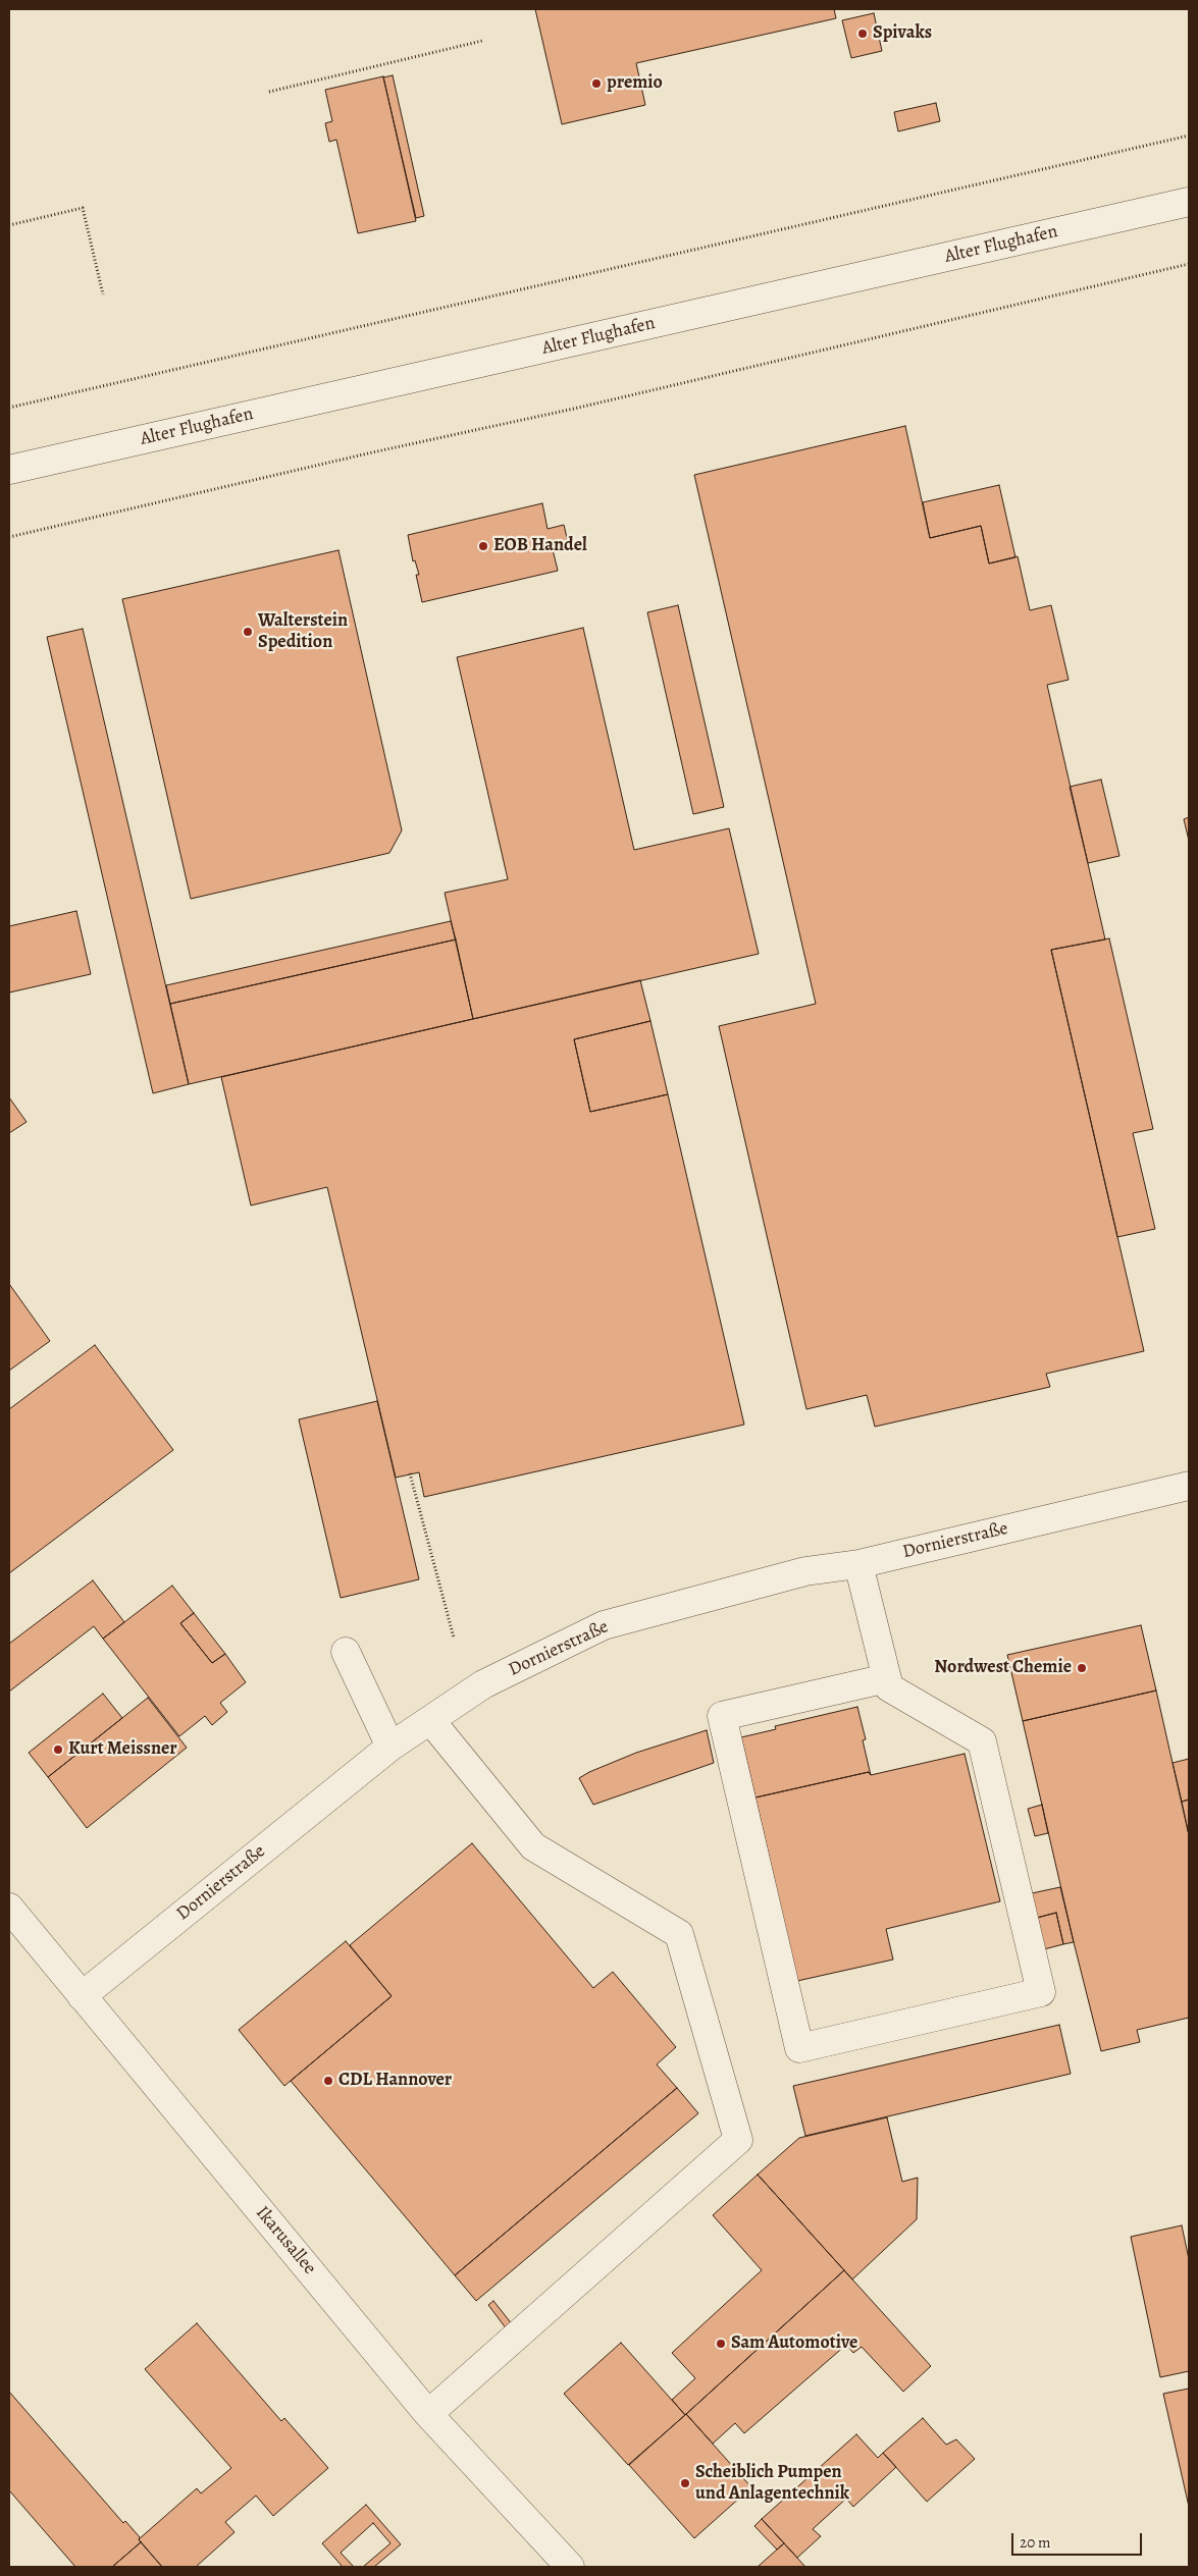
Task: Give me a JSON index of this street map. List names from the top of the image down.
{
  "streets": {
    "street": ["Alter Flughafen", "Dornierstraße", "Ikarusallee"]
  },
  "crossings": [
    ["Dornierstraße", "Ikarusallee"]
  ],
  "places": [
    "Spivaks",
    "premio",
    "EOB Handel",
    "Walterstein Spedition",
    "Nordwest Chemie",
    "Kurt Meissner",
    "CDL Hannover",
    "Sam Automotive",
    "Scheiblich Pumpen und Anlagentechnik"
  ],
  "scale_bar": "20 m"
}
